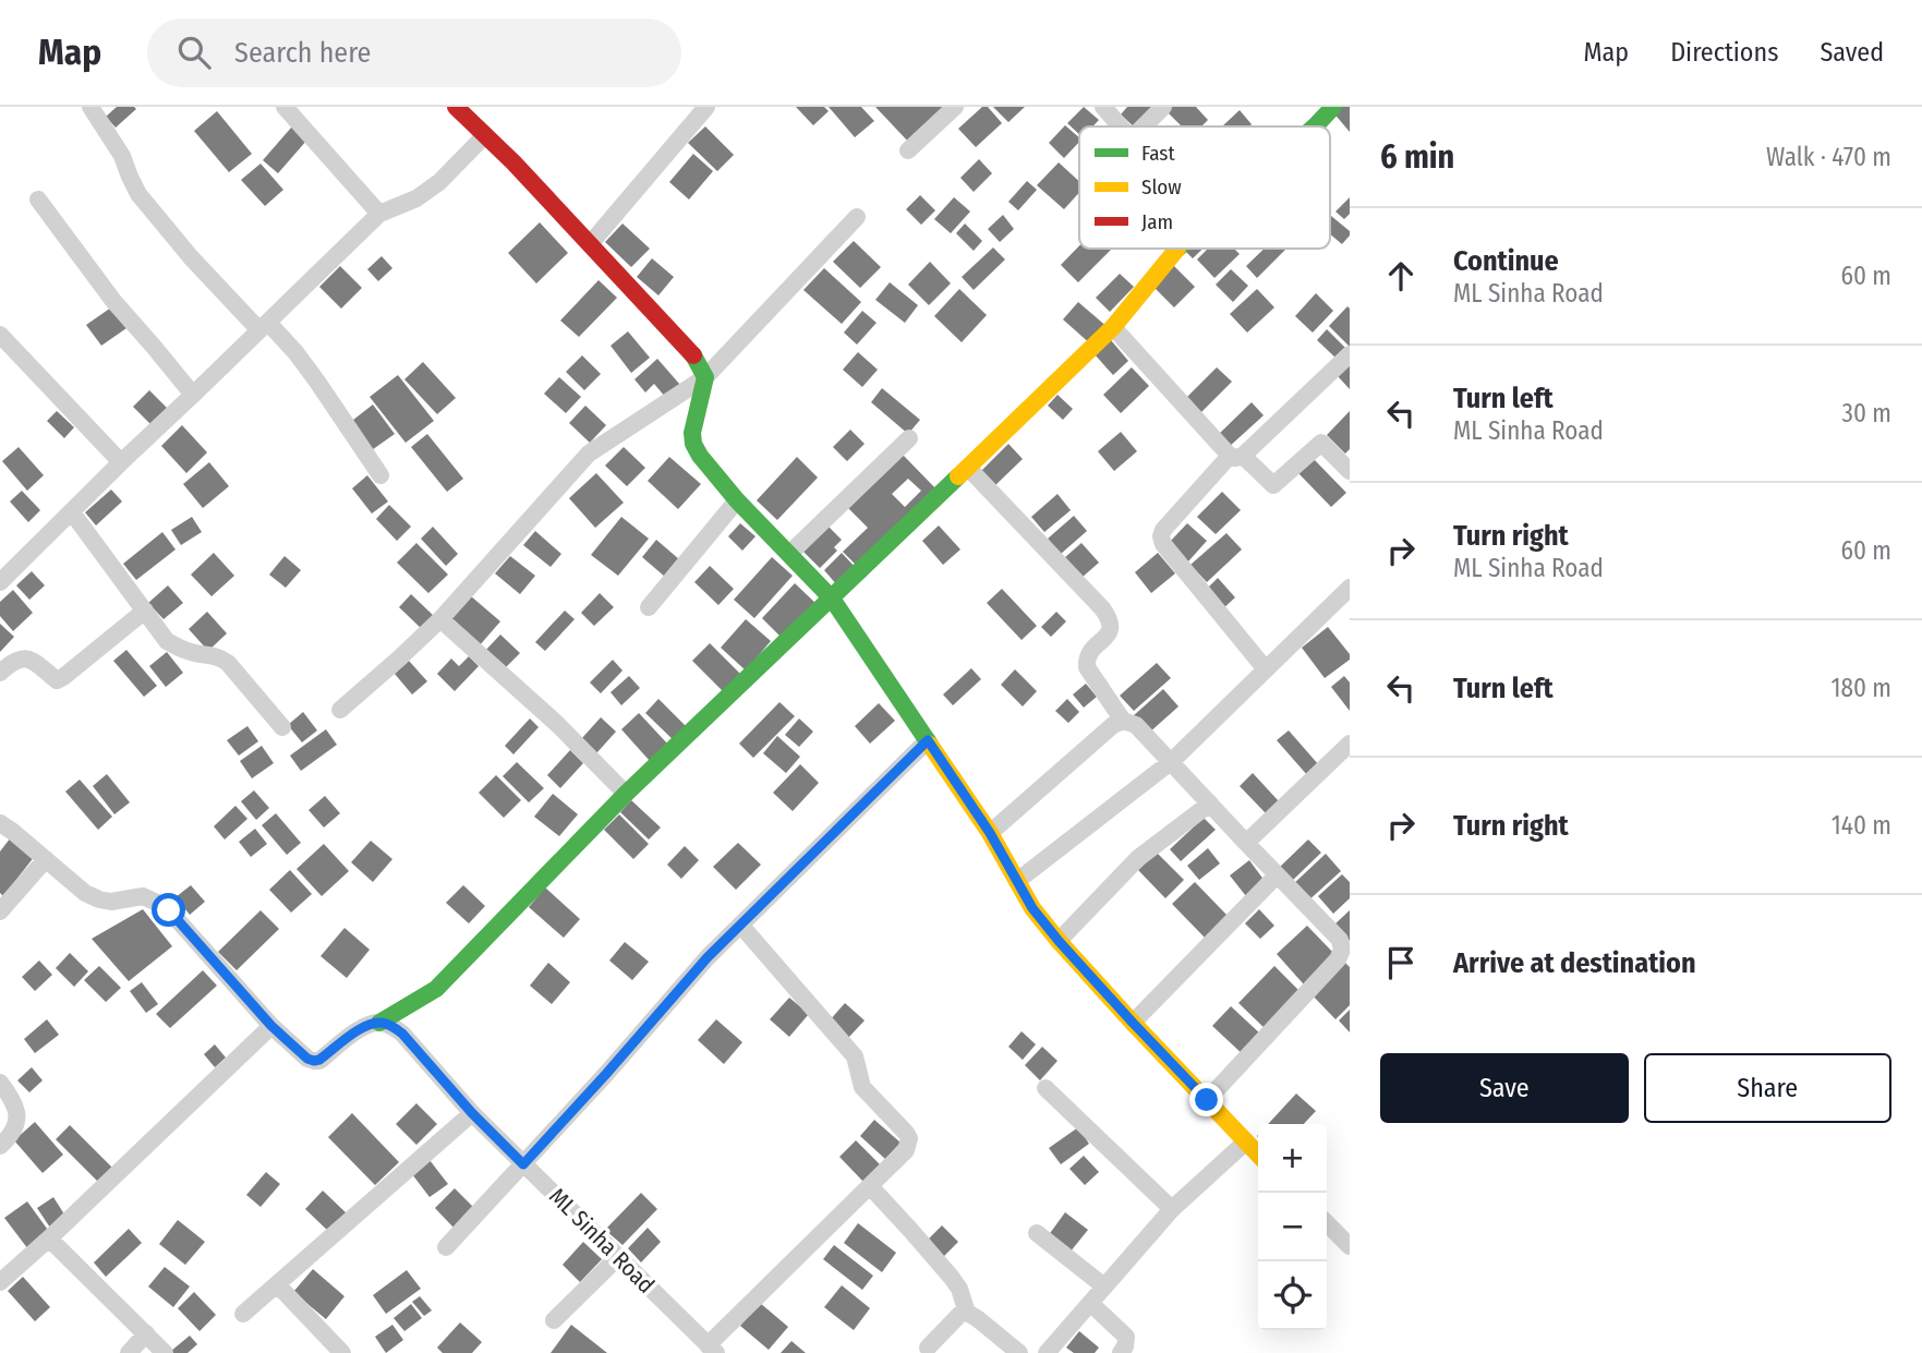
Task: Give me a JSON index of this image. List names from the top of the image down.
{
  "streets": {
    "street": ["ML Sinha Road"]
  },
  "legend": ["Fast", "Slow", "Jam"],
  "page": {
    "header": "Map",
    "search": "Search here",
    "nav": ["Map", "Directions", "Saved"],
    "heading": ["6 min", "Walk · 470 m"],
    "list": [
      ["Continue", "ML Sinha Road", "60 m"],
      ["Turn left", "ML Sinha Road", "30 m"],
      ["Turn right", "ML Sinha Road", "60 m"],
      ["Turn left", "180 m"],
      ["Turn right", "140 m"],
      "Arrive at destination"
    ],
    "buttons": ["Save", "Share"],
    "map_buttons": ["+", "−"]
  }
}
